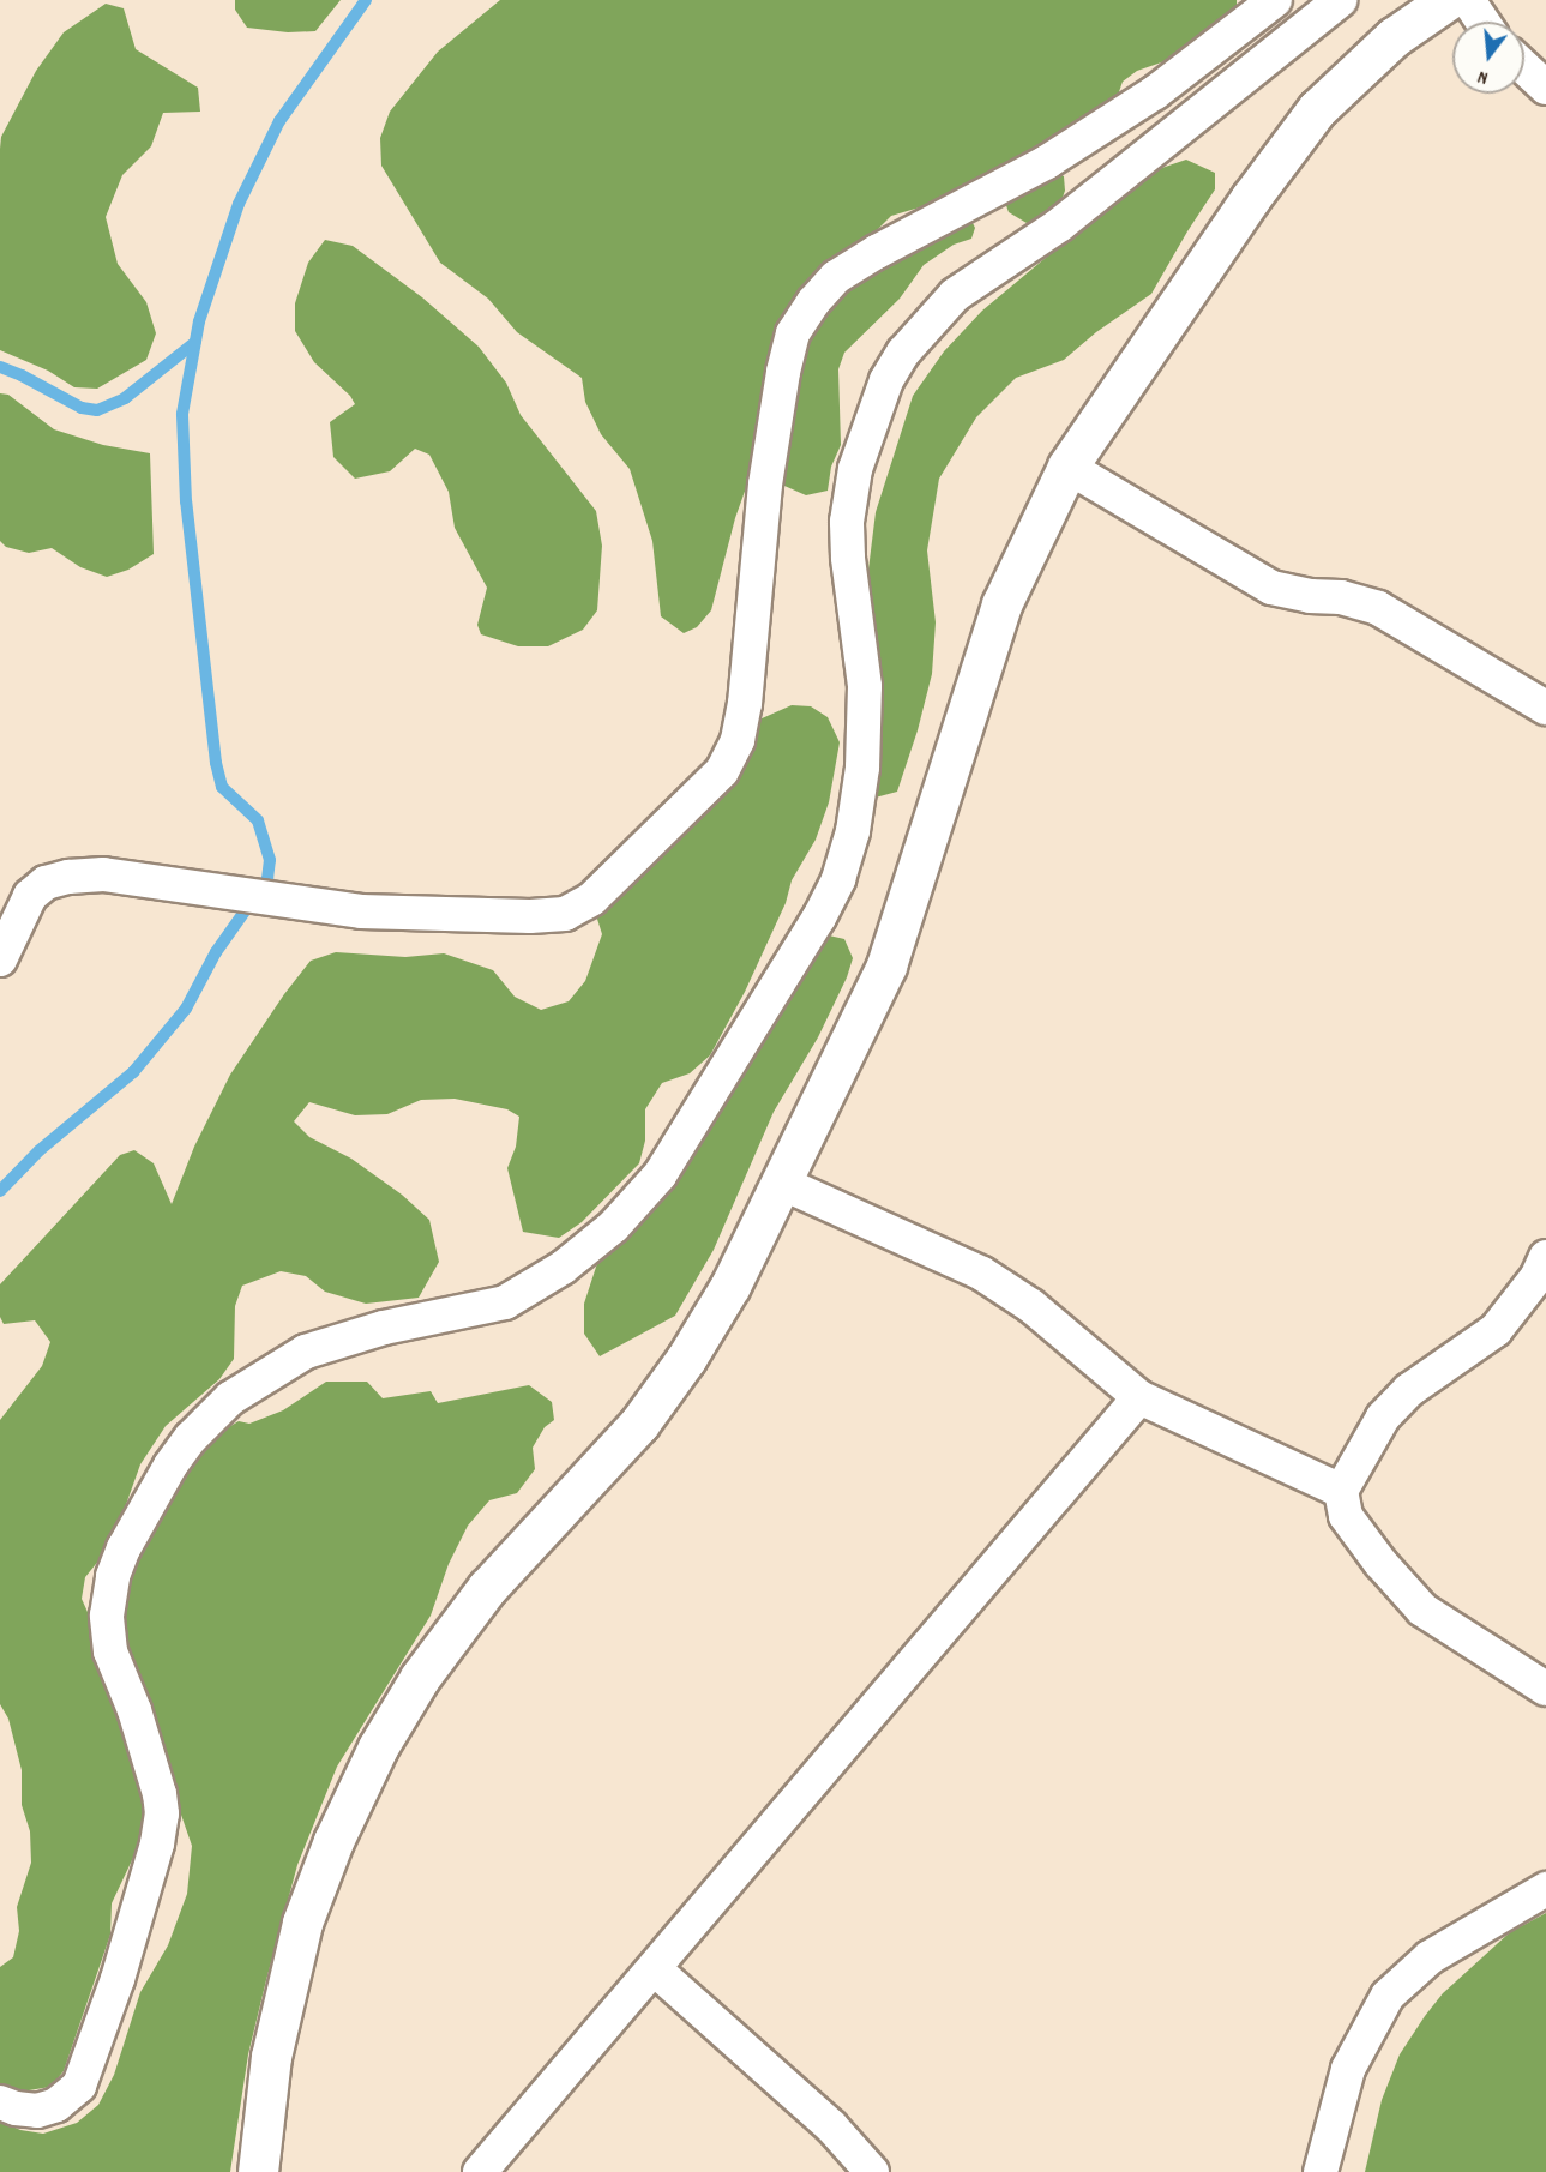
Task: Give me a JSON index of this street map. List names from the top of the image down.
{
  "north": "bottom"
}
